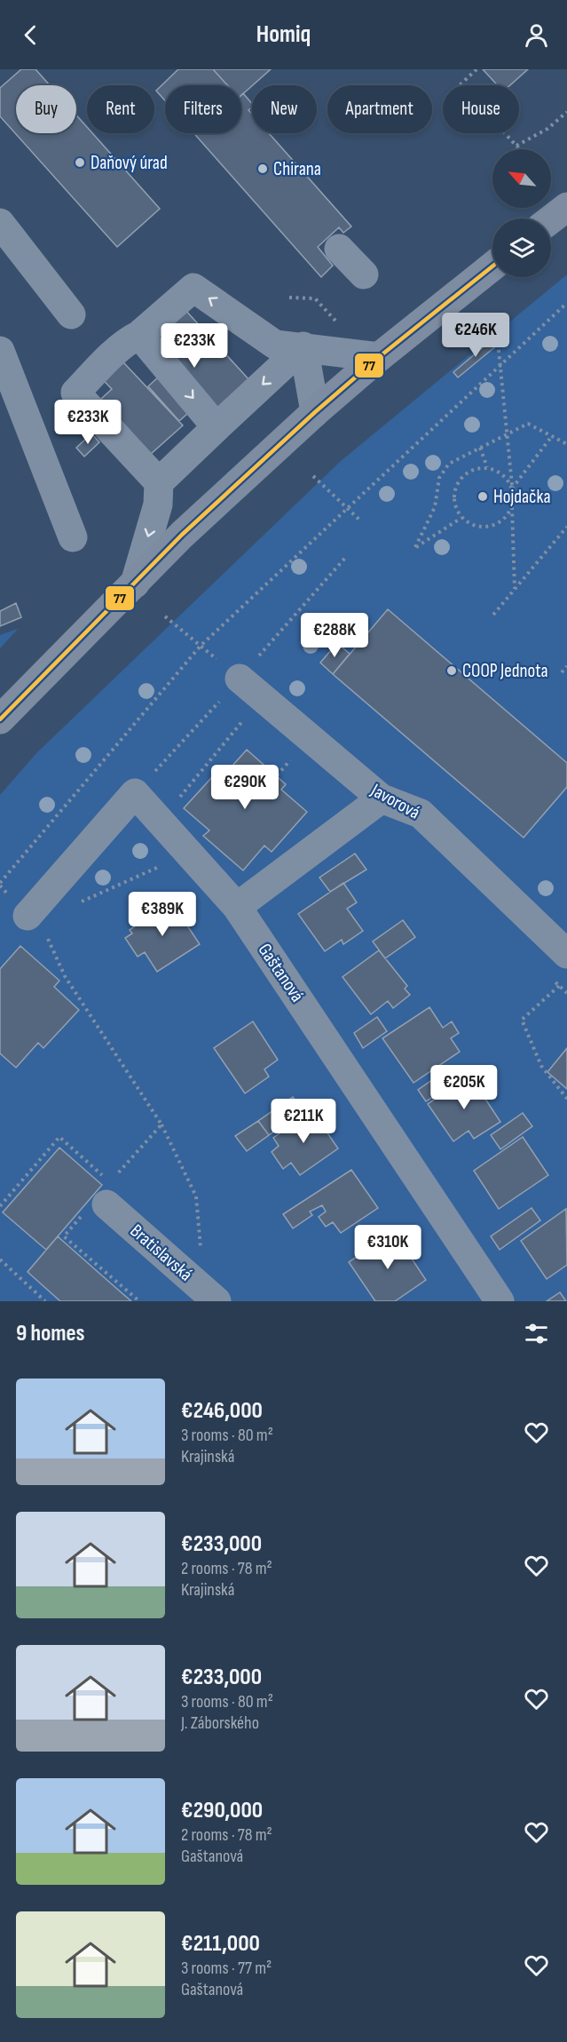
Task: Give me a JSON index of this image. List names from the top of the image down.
{
  "streets": {
    "street": ["Javorová", "Gaštanová", "Bratislavská"]
  },
  "places": [
    "Daňový úrad",
    "Chirana",
    "Hojdačka",
    "COOP Jednota"
  ],
  "lines": ["transit line 77"],
  "north": "top left",
  "page": {
    "header": "Homiq",
    "chip": [
      "Buy",
      "Rent",
      "Filters",
      "New",
      "Apartment",
      "House"
    ],
    "price": [
      "€246K",
      "€233K",
      "€233K",
      "€288K",
      "€290K",
      "€389K",
      "€205K",
      "€211K",
      "€310K"
    ],
    "heading": "9 homes",
    "list": [
      {
        "name": "€246,000",
        "note": "3 rooms · 80 m² · Krajinská"
      },
      {
        "name": "€233,000",
        "note": "2 rooms · 78 m² · Krajinská"
      },
      {
        "name": "€233,000",
        "note": "3 rooms · 80 m² · J. Záborského"
      },
      {
        "name": "€290,000",
        "note": "2 rooms · 78 m² · Gaštanová"
      },
      {
        "name": "€211,000",
        "note": "3 rooms · 77 m² · Gaštanová"
      }
    ]
  }
}
